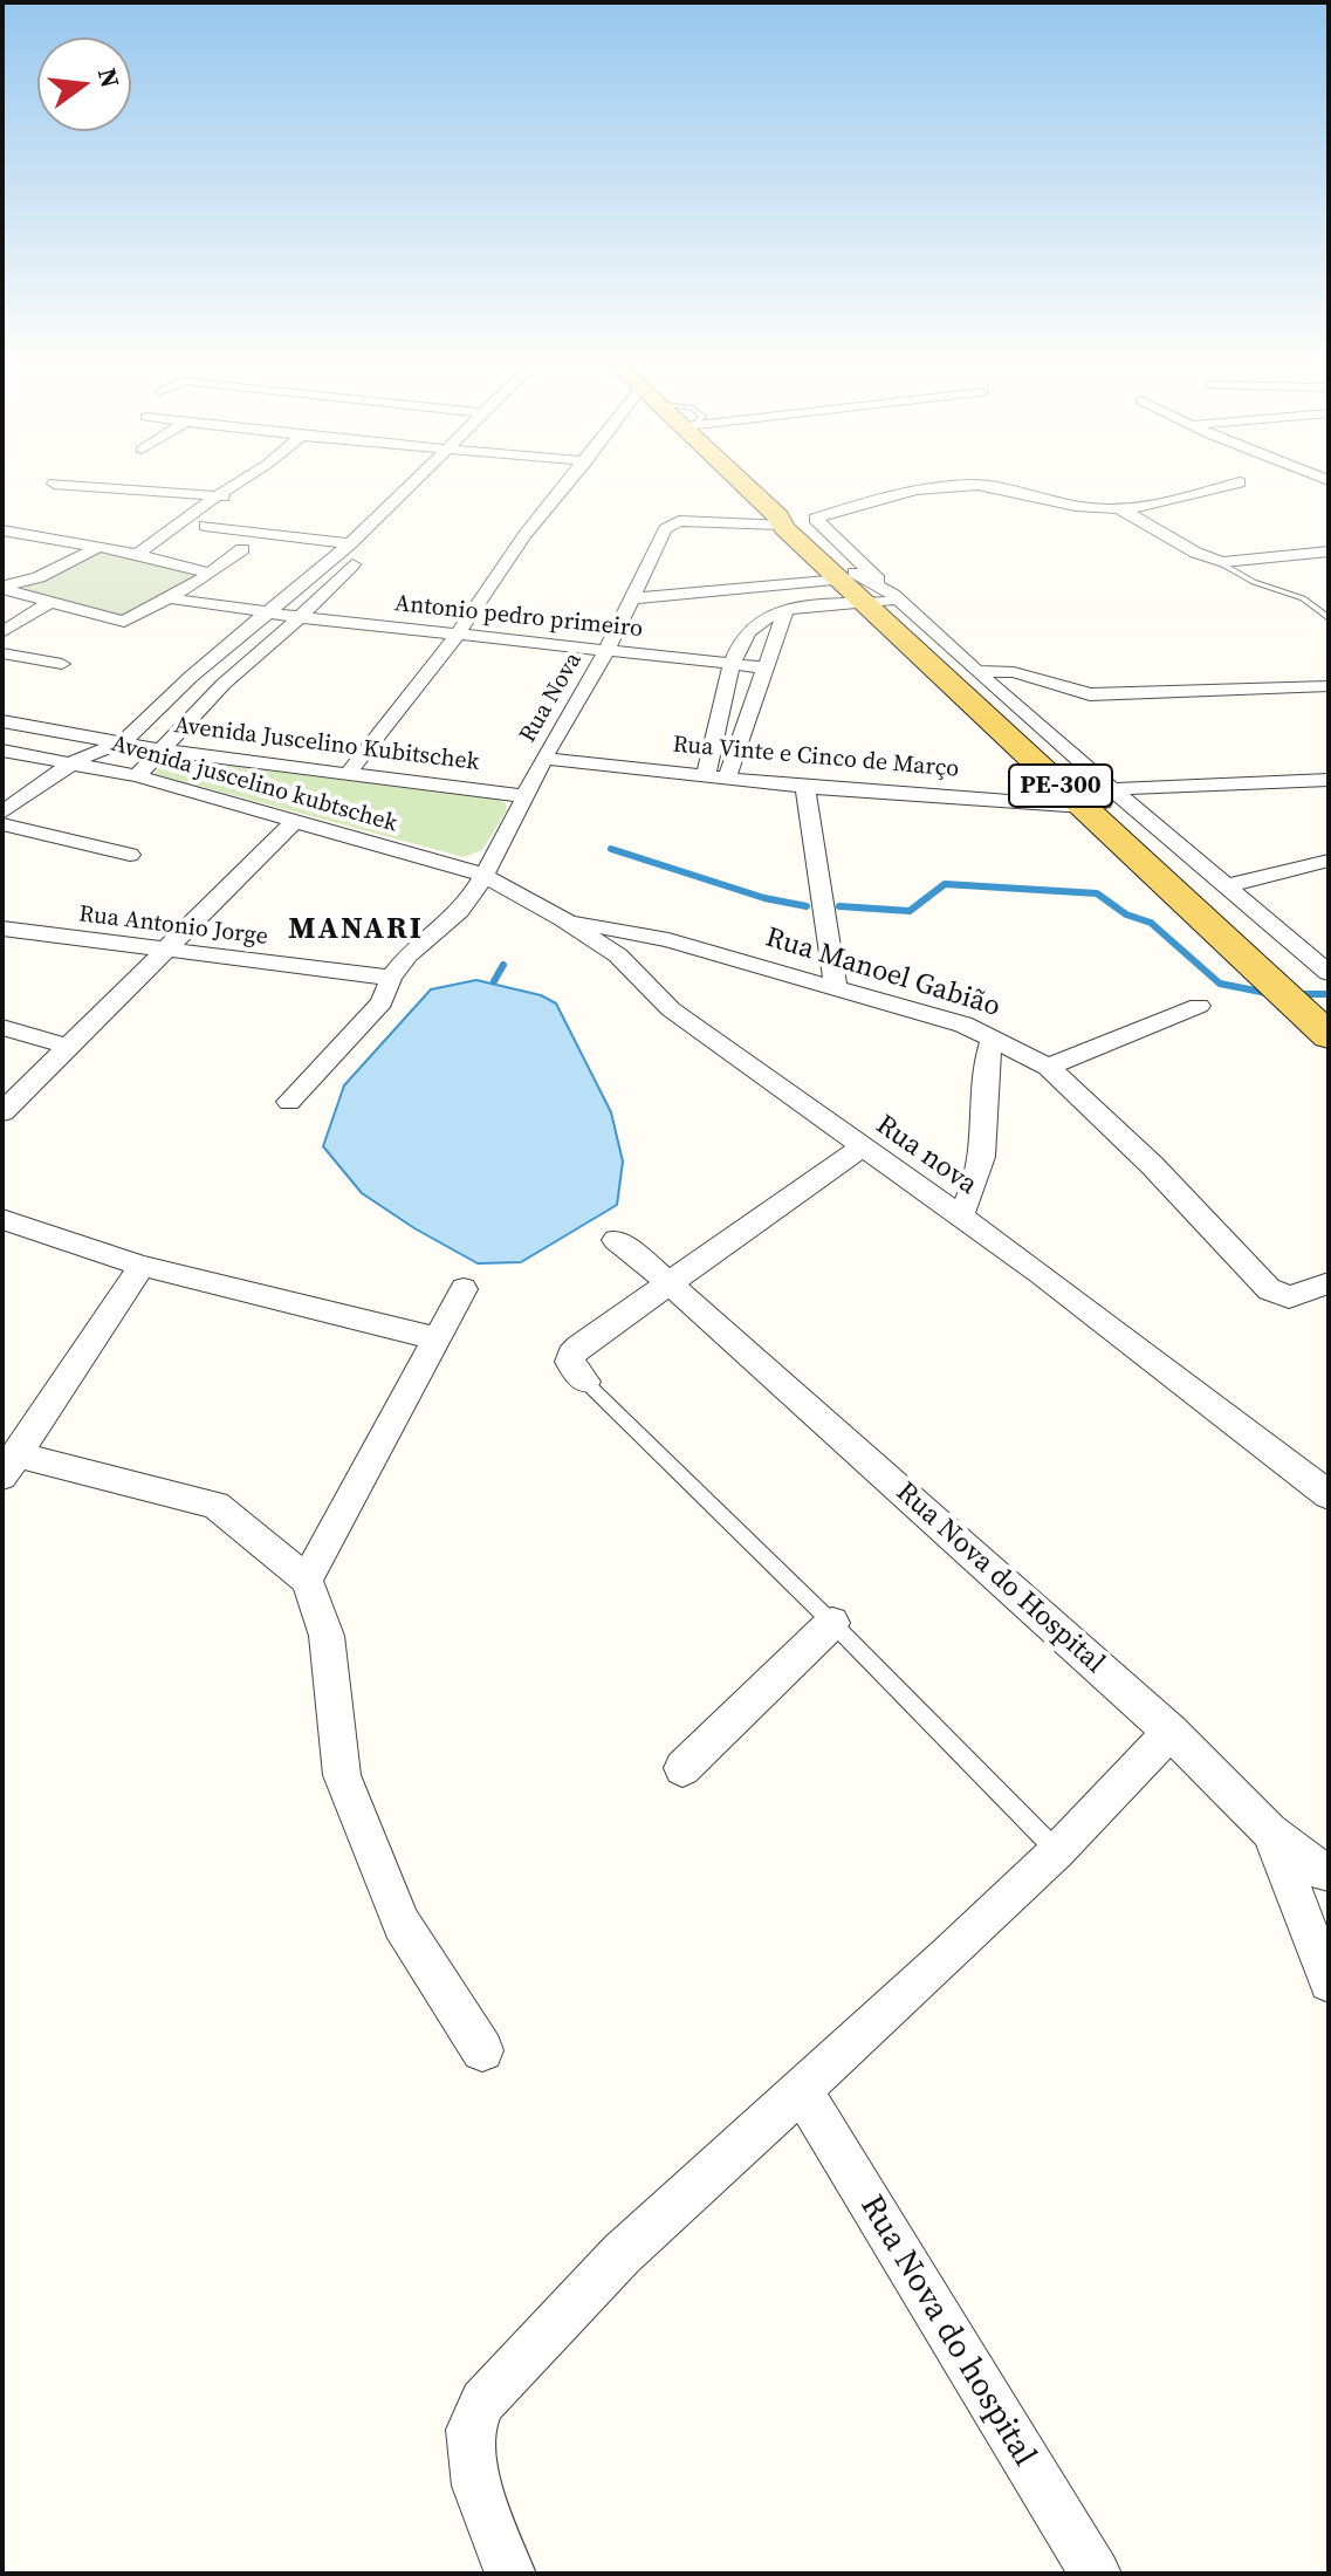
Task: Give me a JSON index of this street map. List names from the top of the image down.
{
  "streets": {
    "main road": ["PE-300"],
    "street": [
      "Antonio pedro primeiro",
      "Rua Nova",
      "Avenida Juscelino Kubitschek",
      "Rua Vinte e Cinco de Março",
      "Avenida juscelino kubtschek",
      "Rua Antonio Jorge",
      "Rua Manoel Gabião",
      "Rua nova",
      "Rua Nova do Hospital",
      "Rua Nova do hospital"
    ]
  },
  "crossings": [
    ["Antonio pedro primeiro", "Rua Nova"],
    ["Rua Nova", "Avenida Juscelino Kubitschek"],
    ["Rua Nova", "Rua Vinte e Cinco de Março"],
    ["Rua Nova", "PE-300"],
    ["Rua Vinte e Cinco de Março", "PE-300"],
    ["Rua Vinte e Cinco de Março", "Rua Manoel Gabião"],
    ["Avenida juscelino kubtschek", "Rua nova"],
    ["Rua Manoel Gabião", "Rua nova"]
  ],
  "districts": ["MANARI"],
  "north": "right"
}
